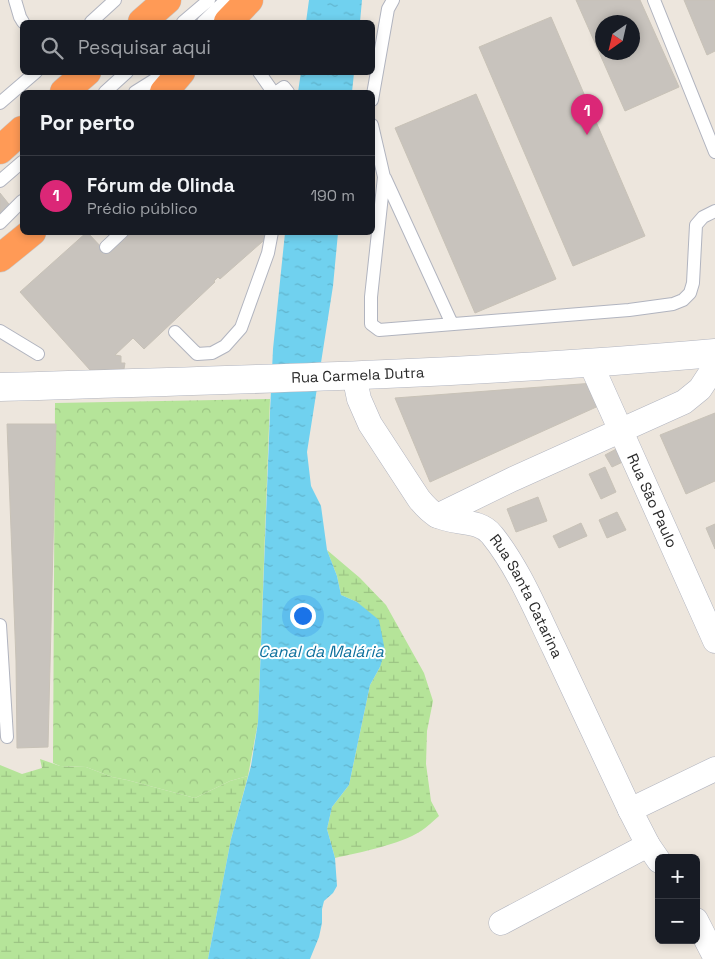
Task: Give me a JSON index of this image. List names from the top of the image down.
{
  "streets": {
    "street": ["Rua Carmela Dutra", "Rua São Paulo", "Rua Santa Catarina"]
  },
  "crossings": [
    ["Rua Carmela Dutra", "Rua São Paulo"]
  ],
  "water": ["Canal da Malária"],
  "north": "bottom left",
  "page": {
    "search": "Pesquisar aqui",
    "heading": "Por perto",
    "pins": "1",
    "list": [
      {
        "mark": "1",
        "name": "Fórum de Olinda",
        "note": "Prédio público",
        "value": "190 m"
      }
    ],
    "map_buttons": ["+", "−"]
  }
}
